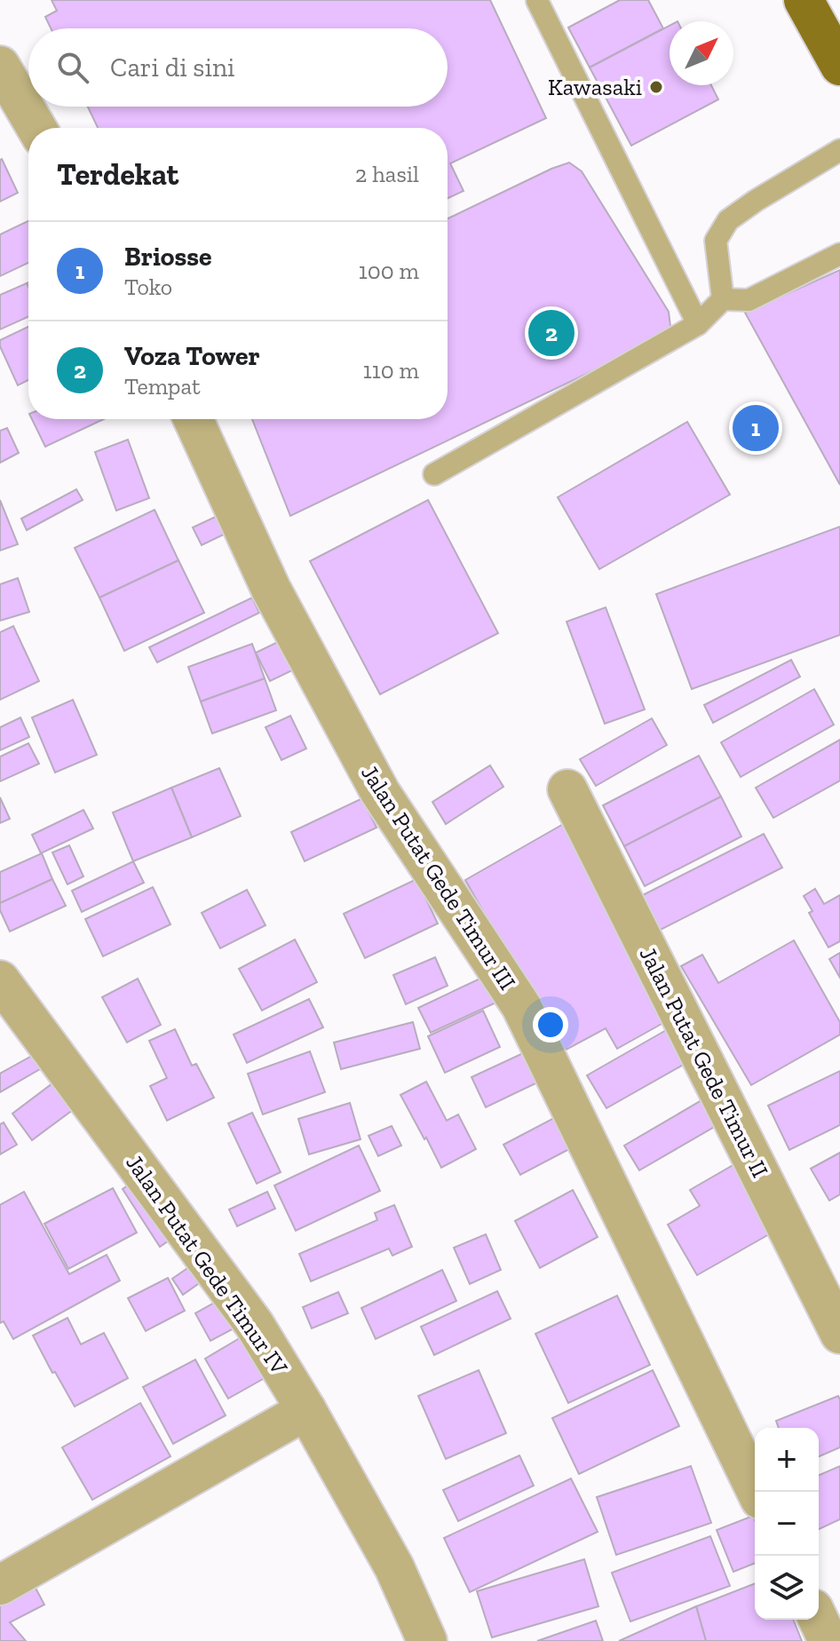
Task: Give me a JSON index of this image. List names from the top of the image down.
{
  "streets": {
    "street": ["Jalan Putat Gede Timur III", "Jalan Putat Gede Timur II", "Jalan Putat Gede Timur IV"]
  },
  "places": ["Kawasaki"],
  "north": "top right",
  "page": {
    "search": "Cari di sini",
    "heading": ["Terdekat", "2 hasil"],
    "list": [
      {
        "mark": "1",
        "name": "Briosse",
        "note": "Toko",
        "value": "100 m"
      },
      {
        "mark": "2",
        "name": "Voza Tower",
        "note": "Tempat",
        "value": "110 m"
      }
    ],
    "pins": ["2", "1"],
    "map_buttons": ["+", "−"]
  }
}
